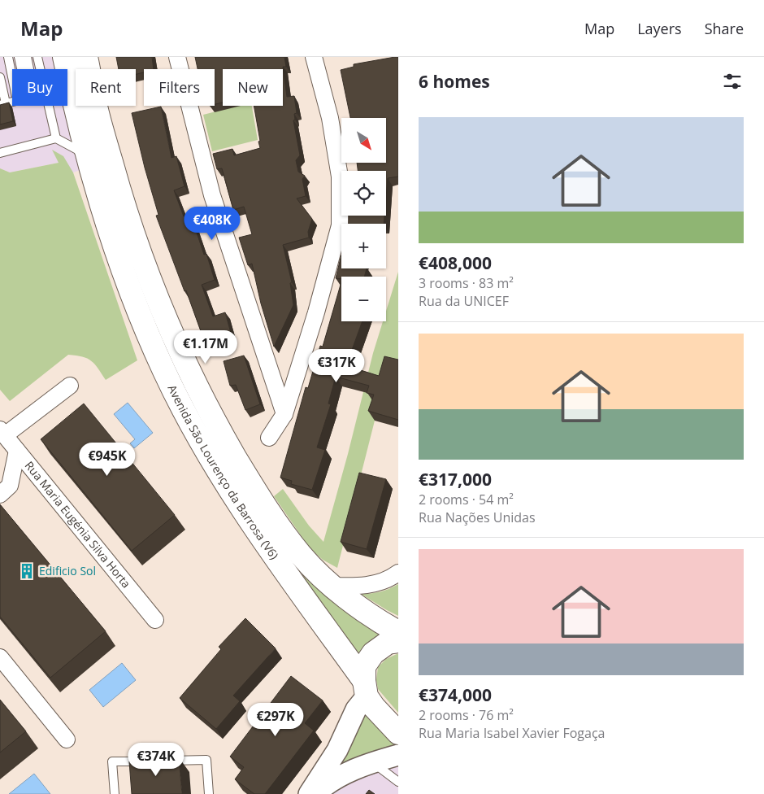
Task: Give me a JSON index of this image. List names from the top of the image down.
{
  "streets": {
    "main road": ["Avenida São Lourenço da Barrosa (V6)"],
    "street": ["Rua Maria Eugénia Silva Horta"]
  },
  "places": {
    "building": ["Edificio Sol"]
  },
  "north": "bottom right",
  "page": {
    "header": "Map",
    "nav": ["Map", "Layers", "Share"],
    "heading": "6 homes",
    "chip": [
      "Buy",
      "Rent",
      "Filters",
      "New"
    ],
    "list": [
      {
        "name": "€408,000",
        "note": "3 rooms · 83 m² · Rua da UNICEF"
      },
      {
        "name": "€317,000",
        "note": "2 rooms · 54 m² · Rua Nações Unidas"
      },
      {
        "name": "€374,000",
        "note": "2 rooms · 76 m² · Rua Maria Isabel Xavier Fogaça"
      }
    ],
    "map_buttons": ["+", "−"],
    "price": [
      "€408K",
      "€1.17M",
      "€317K",
      "€945K",
      "€297K",
      "€374K"
    ]
  }
}
